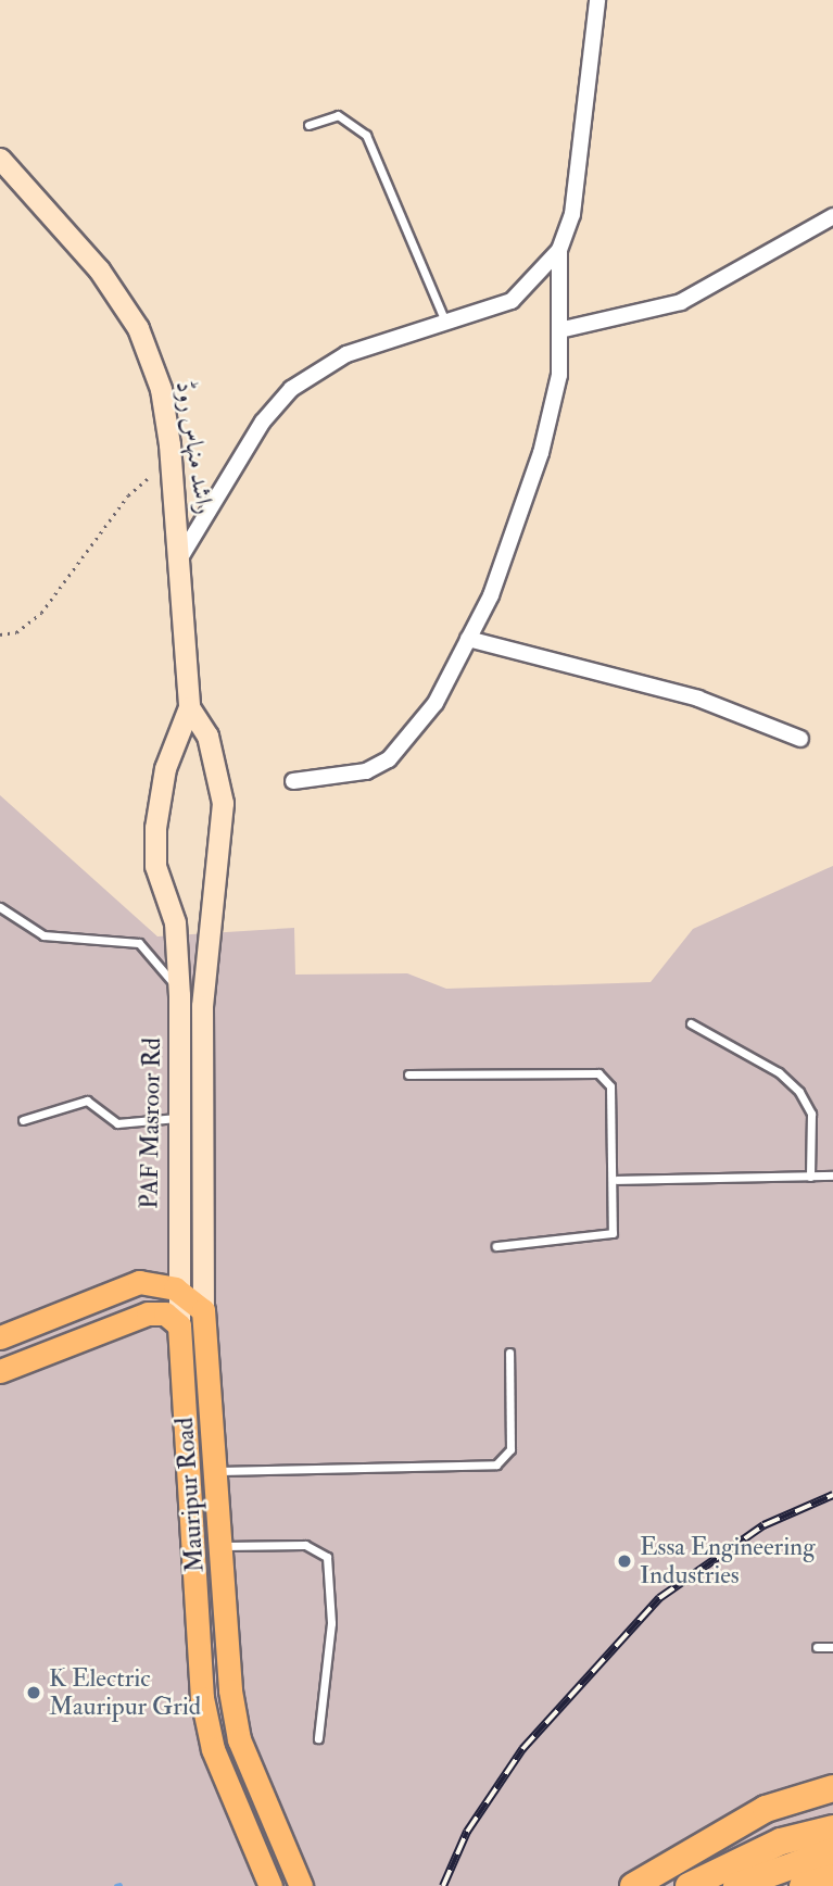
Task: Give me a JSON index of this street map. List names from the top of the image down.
{
  "streets": {
    "main road": ["راشد منہاس روڈ", "PAF Masroor Rd", "Mauripur Road"]
  },
  "crossings": [
    ["راشد منہاس روڈ", "PAF Masroor Rd"],
    ["PAF Masroor Rd", "Mauripur Road"]
  ],
  "places": ["Essa Engineering Industries", "K Electric Mauripur Grid"]
}
